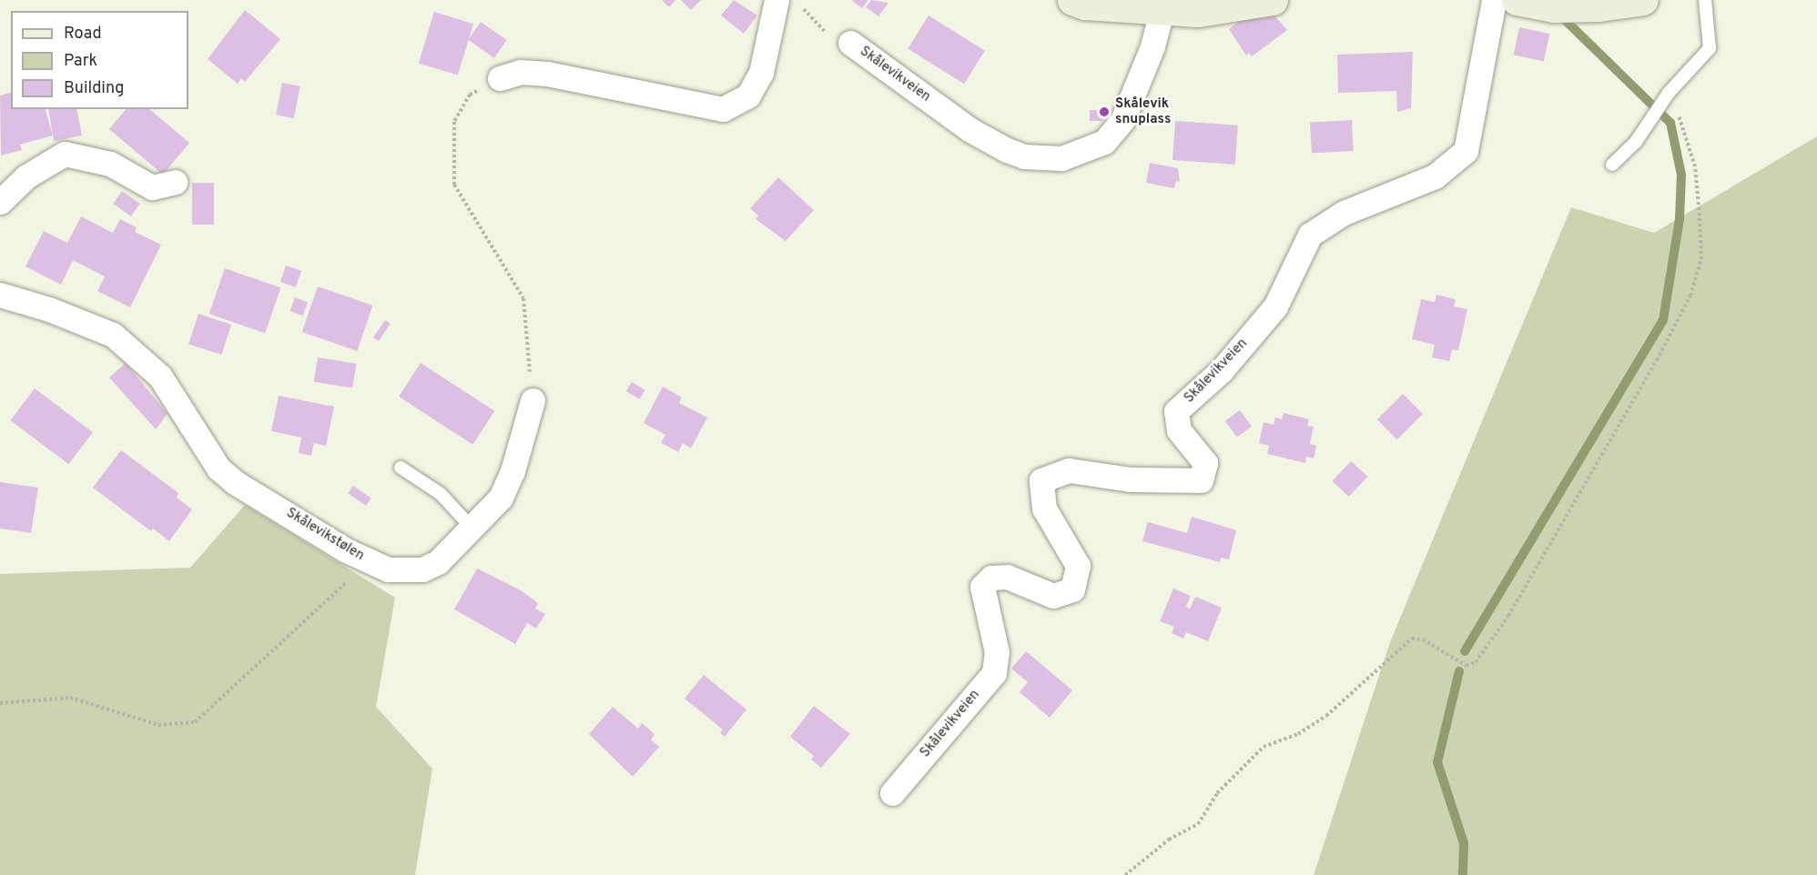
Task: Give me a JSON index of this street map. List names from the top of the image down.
{
  "streets": {
    "street": ["Skålevikveien", "Skålevikstølen"]
  },
  "places": ["Skålevik snuplass"],
  "legend": ["Road", "Park", "Building"]
}
